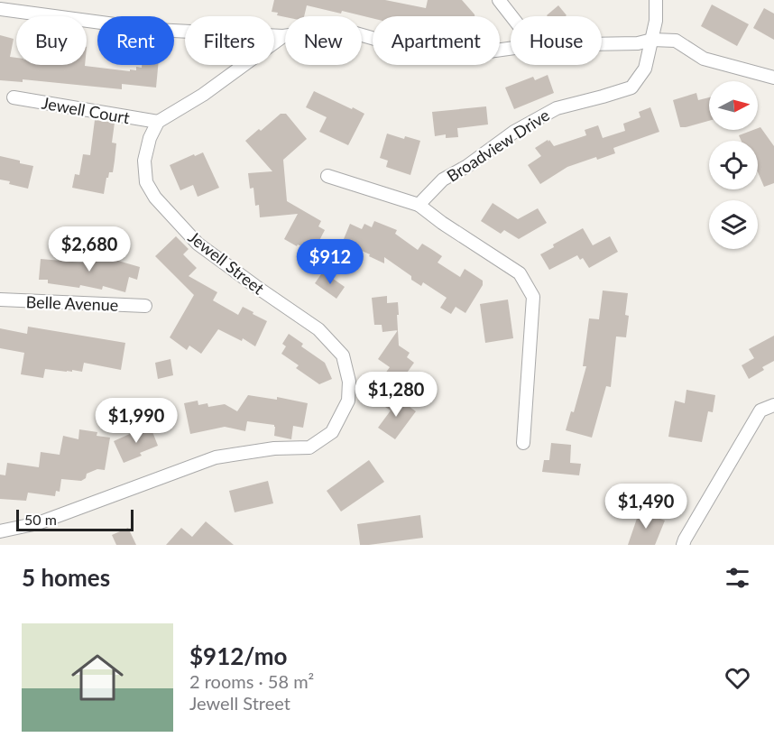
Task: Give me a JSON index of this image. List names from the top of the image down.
{
  "streets": {
    "street": [
      "Jewell Court",
      "Broadview Drive",
      "Jewell Street",
      "Belle Avenue"
    ]
  },
  "crossings": [
    ["Jewell Court", "Jewell Street"]
  ],
  "scale_bar": "50 m",
  "north": "right",
  "page": {
    "chip": [
      "Buy",
      "Rent",
      "Filters",
      "New",
      "Apartment",
      "House"
    ],
    "price": [
      "$2,680",
      "$912",
      "$1,280",
      "$1,990",
      "$1,490"
    ],
    "scale": "50 m",
    "heading": "5 homes",
    "list": [
      {
        "name": "$912/mo",
        "note": "2 rooms · 58 m² · Jewell Street"
      }
    ]
  }
}
